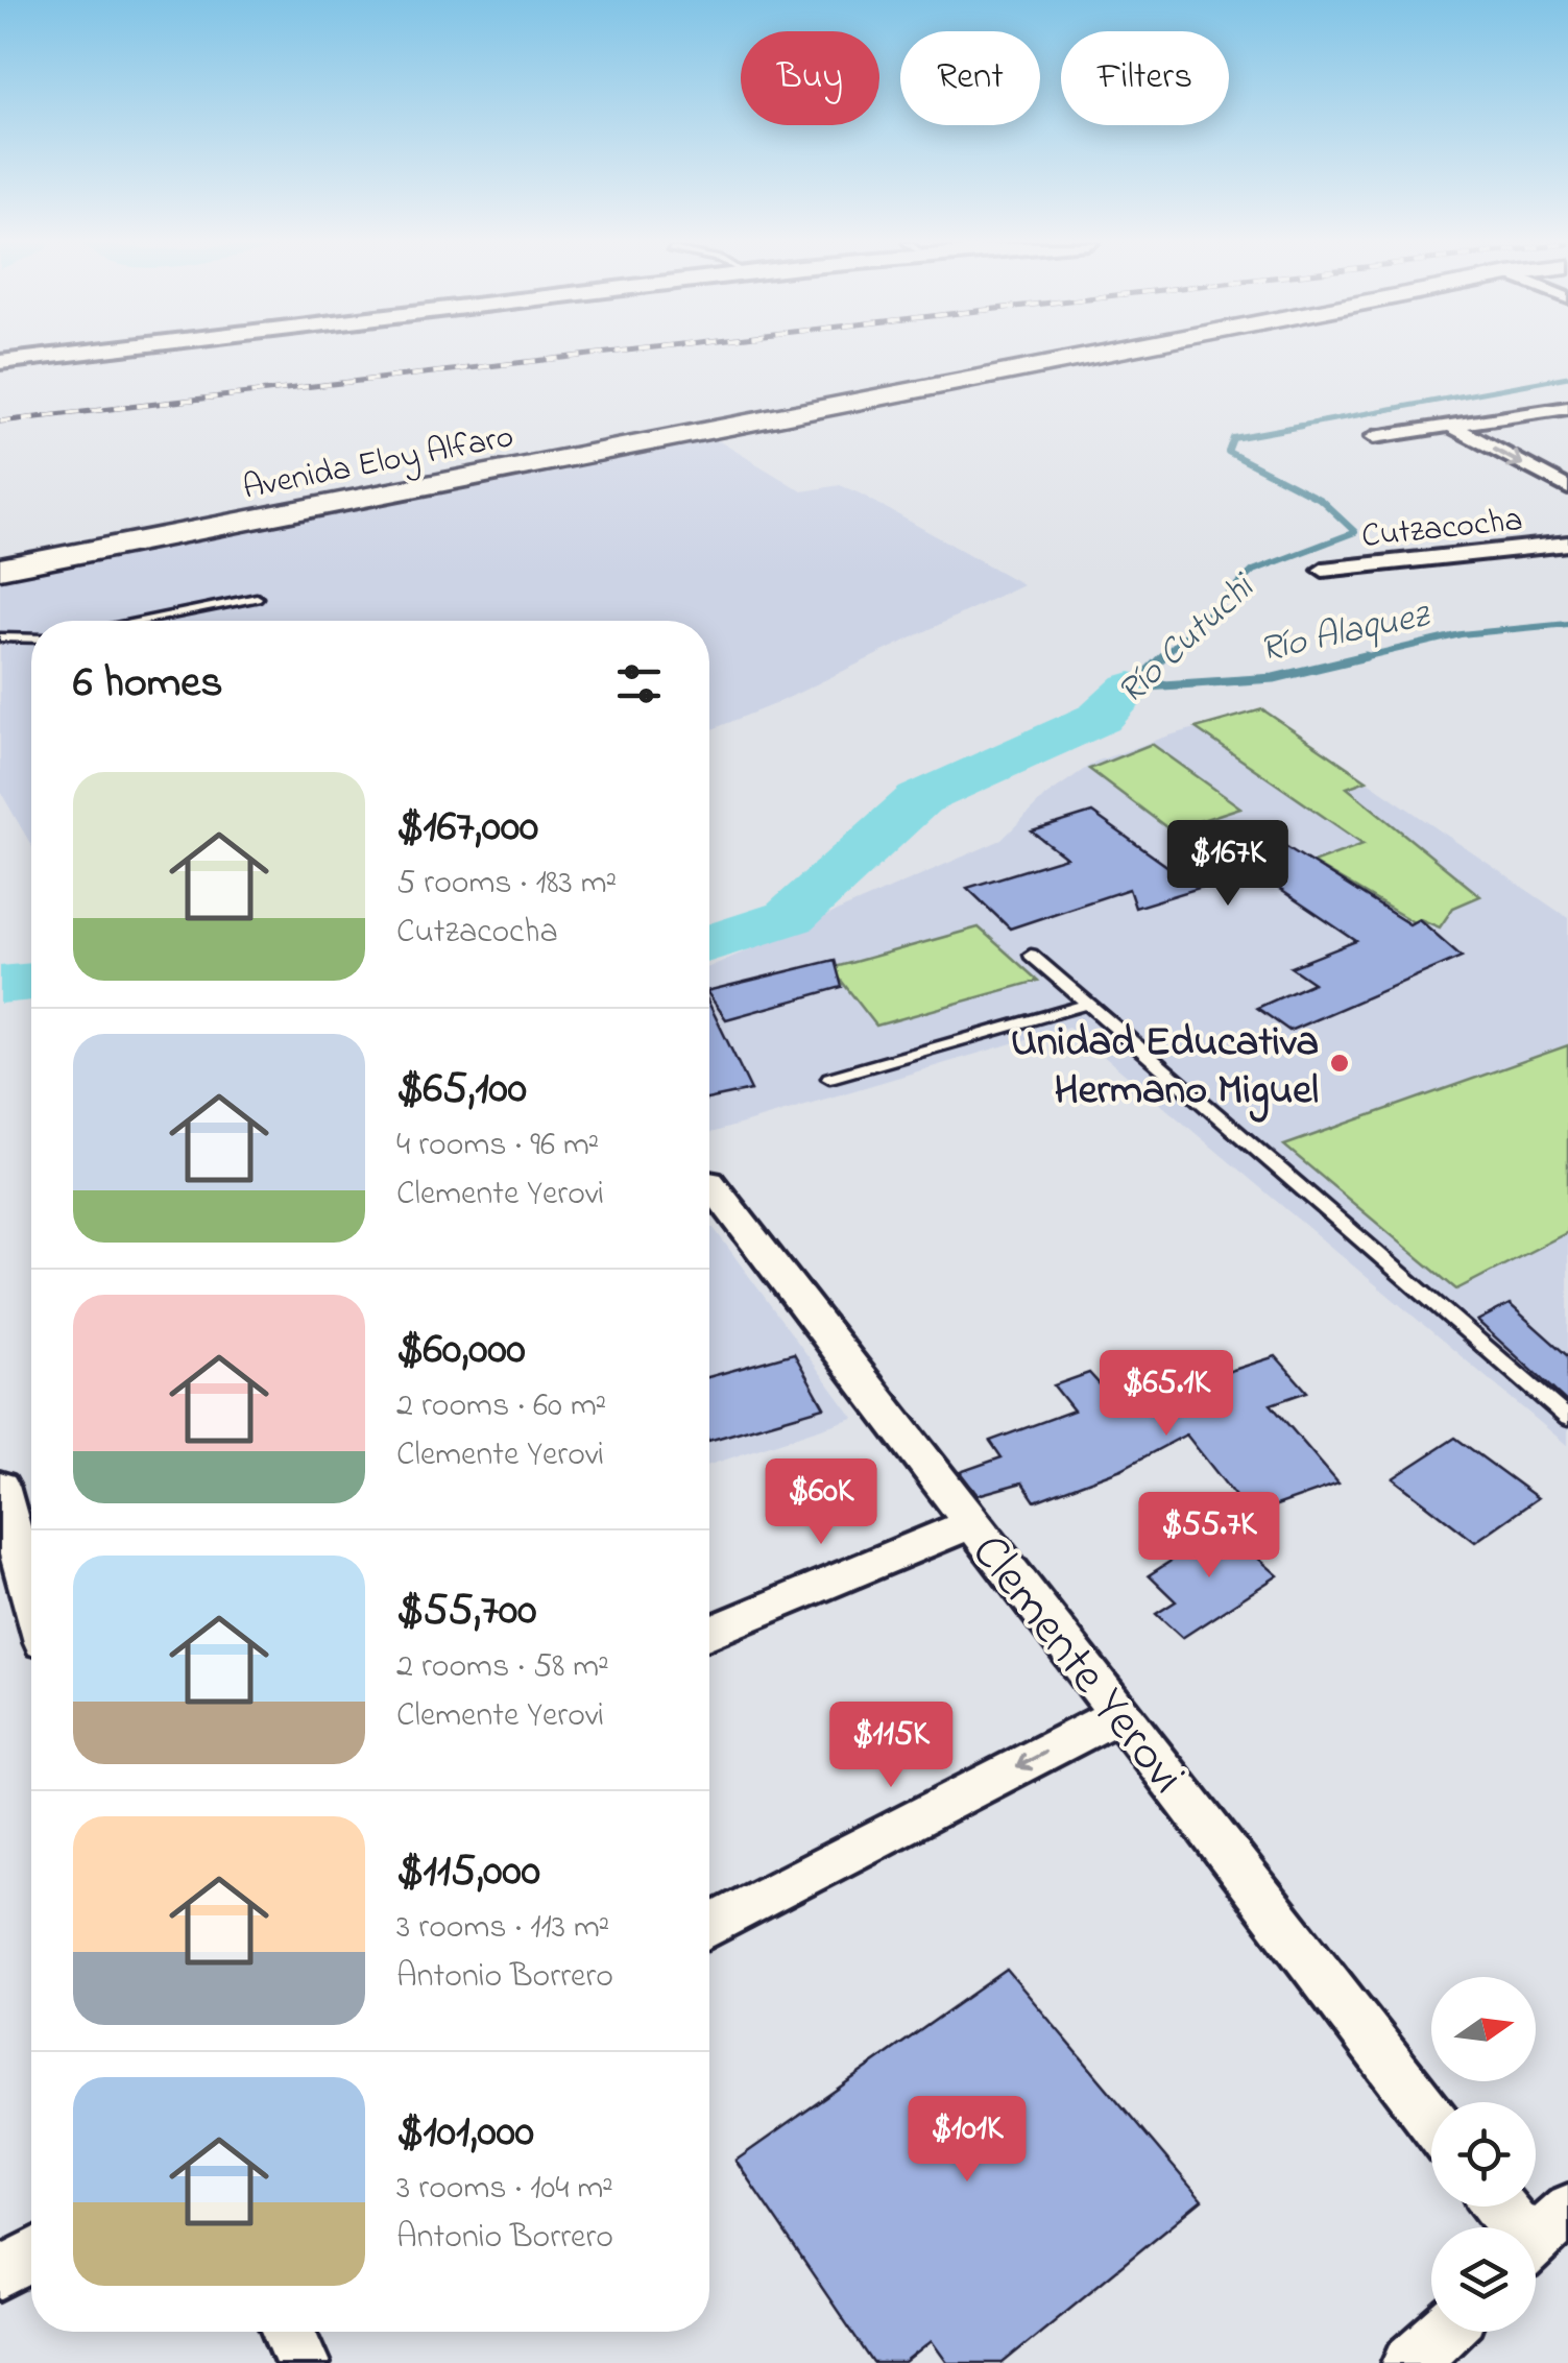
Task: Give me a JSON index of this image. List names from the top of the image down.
{
  "streets": {
    "main road": ["Avenida Eloy Alfaro"],
    "street": ["Cutzacocha", "Clemente Yerovi"]
  },
  "water": ["Río Alaquez", "Río Cutuchi"],
  "places": ["Unidad Educativa Hermano Miguel"],
  "north": "right",
  "page": {
    "chip": ["Buy", "Rent", "Filters"],
    "heading": "6 homes",
    "list": [
      {
        "name": "$167,000",
        "note": "5 rooms · 183 m² · Cutzacocha"
      },
      {
        "name": "$65,100",
        "note": "4 rooms · 96 m² · Clemente Yerovi"
      },
      {
        "name": "$60,000",
        "note": "2 rooms · 60 m² · Clemente Yerovi"
      },
      {
        "name": "$55,700",
        "note": "2 rooms · 58 m² · Clemente Yerovi"
      },
      {
        "name": "$115,000",
        "note": "3 rooms · 113 m² · Antonio Borrero"
      },
      {
        "name": "$101,000",
        "note": "3 rooms · 104 m² · Antonio Borrero"
      }
    ],
    "price": [
      "$167K",
      "$65.1K",
      "$60K",
      "$55.7K",
      "$115K",
      "$101K"
    ]
  }
}
